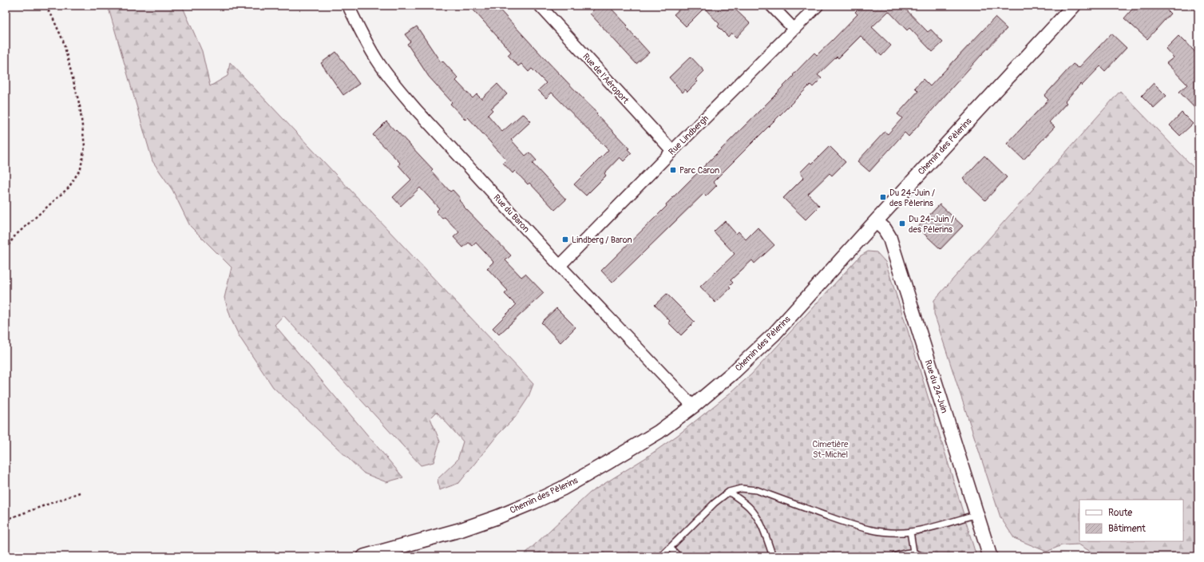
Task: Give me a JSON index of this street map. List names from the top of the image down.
{
  "streets": {
    "street": [
      "Rue de l'Aéroport",
      "Rue Lindbergh",
      "Chemin des Pèlerins",
      "Rue du Baron",
      "Rue du 24-Juin"
    ]
  },
  "crossings": [
    ["Rue de l'Aéroport", "Rue Lindbergh"],
    ["Rue Lindbergh", "Rue du Baron"],
    ["Chemin des Pèlerins", "Rue du Baron"],
    ["Chemin des Pèlerins", "Rue du 24-Juin"]
  ],
  "parks": ["Cimetière St-Michel"],
  "places": {
    "transit": [
      "Parc Caron",
      "Du 24-Juin / des Pèlerins",
      "Du 24-Juin / des Pélerins",
      "Lindberg / Baron"
    ]
  },
  "legend": ["Route", "Bâtiment"]
}
